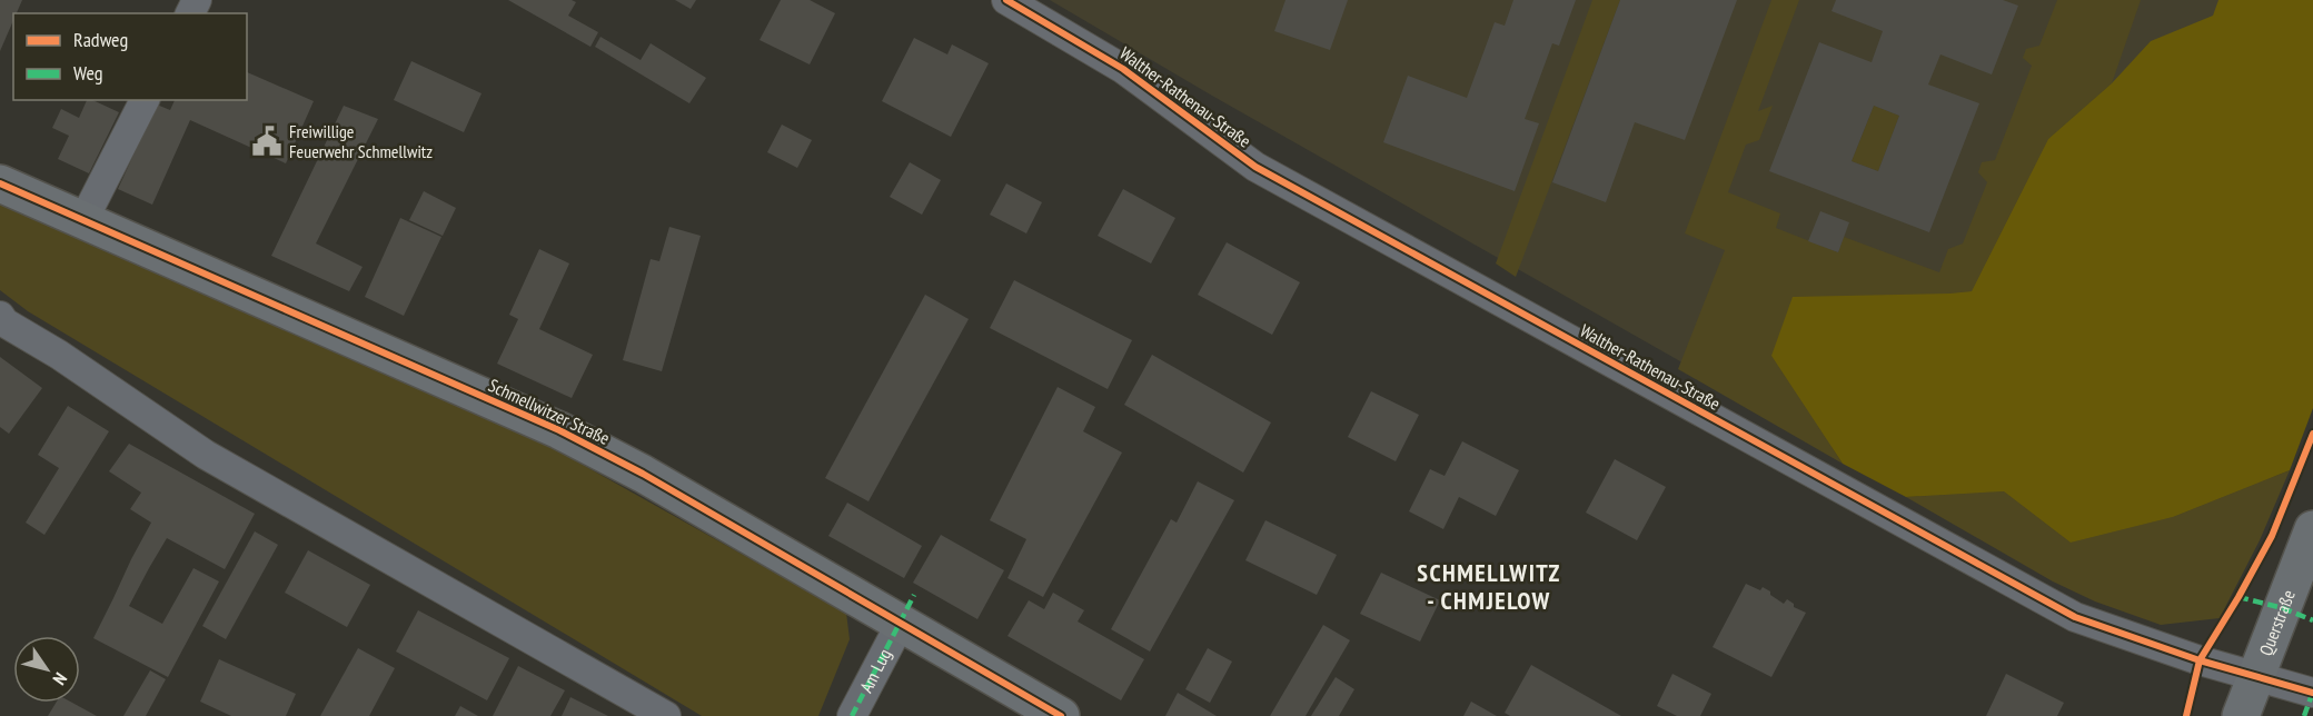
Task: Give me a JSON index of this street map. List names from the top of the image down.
{
  "streets": {
    "street": [
      "Walther-Rathenau-Straße",
      "Schmellwitzer Straße",
      "Querstraße",
      "Am Lug"
    ]
  },
  "crossings": [
    ["Walther-Rathenau-Straße", "Querstraße"],
    ["Schmellwitzer Straße", "Am Lug"]
  ],
  "districts": ["SCHMELLWITZ - CHMJELOW"],
  "places": {
    "public building": ["Freiwillige Feuerwehr Schmellwitz"]
  },
  "legend": ["Radweg", "Weg"],
  "north": "bottom right"
}
